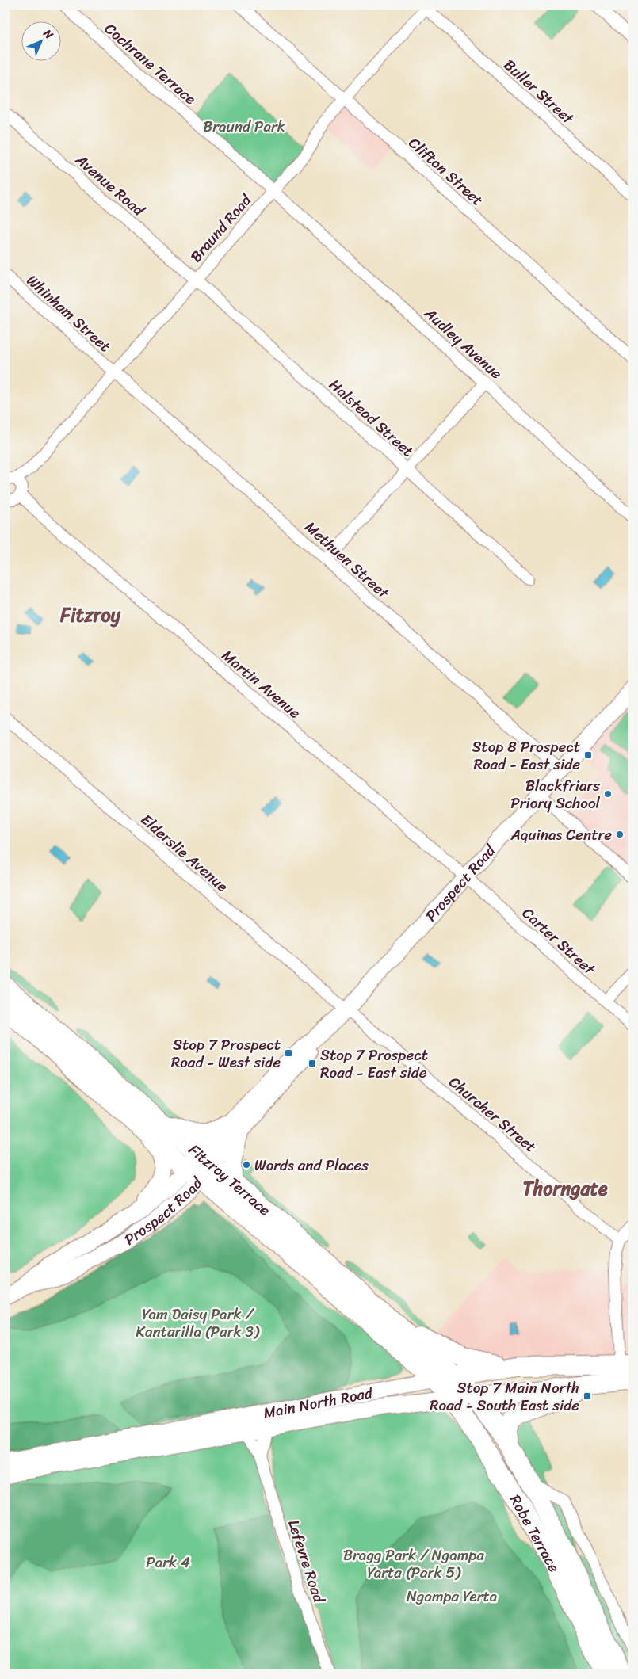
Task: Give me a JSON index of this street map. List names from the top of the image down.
{
  "streets": {
    "highway": ["Fitzroy Terrace", "Main North Road", "Robe Terrace"],
    "main road": ["Prospect Road"],
    "street": [
      "Cochrane Terrace",
      "Buller Street",
      "Clifton Street",
      "Avenue Road",
      "Braund Road",
      "Whinham Street",
      "Audley Avenue",
      "Halstead Street",
      "Methuen Street",
      "Martin Avenue",
      "Elderslie Avenue",
      "Carter Street",
      "Churcher Street",
      "Lefevre Road"
    ]
  },
  "crossings": [
    ["Cochrane Terrace", "Braund Road"],
    ["Cochrane Terrace", "Audley Avenue"],
    ["Buller Street", "Braund Road"],
    ["Clifton Street", "Braund Road"],
    ["Avenue Road", "Braund Road"],
    ["Avenue Road", "Halstead Street"],
    ["Braund Road", "Whinham Street"],
    ["Braund Road", "Audley Avenue"],
    ["Braund Road", "Halstead Street"],
    ["Braund Road", "Methuen Street"],
    ["Braund Road", "Martin Avenue"],
    ["Whinham Street", "Methuen Street"],
    ["Methuen Street", "Prospect Road"],
    ["Martin Avenue", "Prospect Road"],
    ["Martin Avenue", "Carter Street"],
    ["Elderslie Avenue", "Prospect Road"],
    ["Elderslie Avenue", "Churcher Street"],
    ["Prospect Road", "Carter Street"],
    ["Prospect Road", "Churcher Street"],
    ["Prospect Road", "Fitzroy Terrace"],
    ["Fitzroy Terrace", "Main North Road"],
    ["Fitzroy Terrace", "Robe Terrace"],
    ["Main North Road", "Robe Terrace"],
    ["Main North Road", "Lefevre Road"]
  ],
  "districts": ["Fitzroy", "Thorngate"],
  "parks": [
    "Braund Park",
    "Yam Daisy Park / Kantarilla (Park 3)",
    "Bragg Park / Ngampa Yarta (Park 5)",
    "Park 4",
    "Ngampa Yerta"
  ],
  "places": {
    "transit": [
      "Stop 8 Prospect Road - East side",
      "Stop 7 Prospect Road - West side",
      "Stop 7 Prospect Road - East side",
      "Stop 7 Main North Road - South East side"
    ],
    "other": ["Blackfriars Priory School", "Aquinas Centre", "Words and Places"]
  },
  "north": "top right"
}
